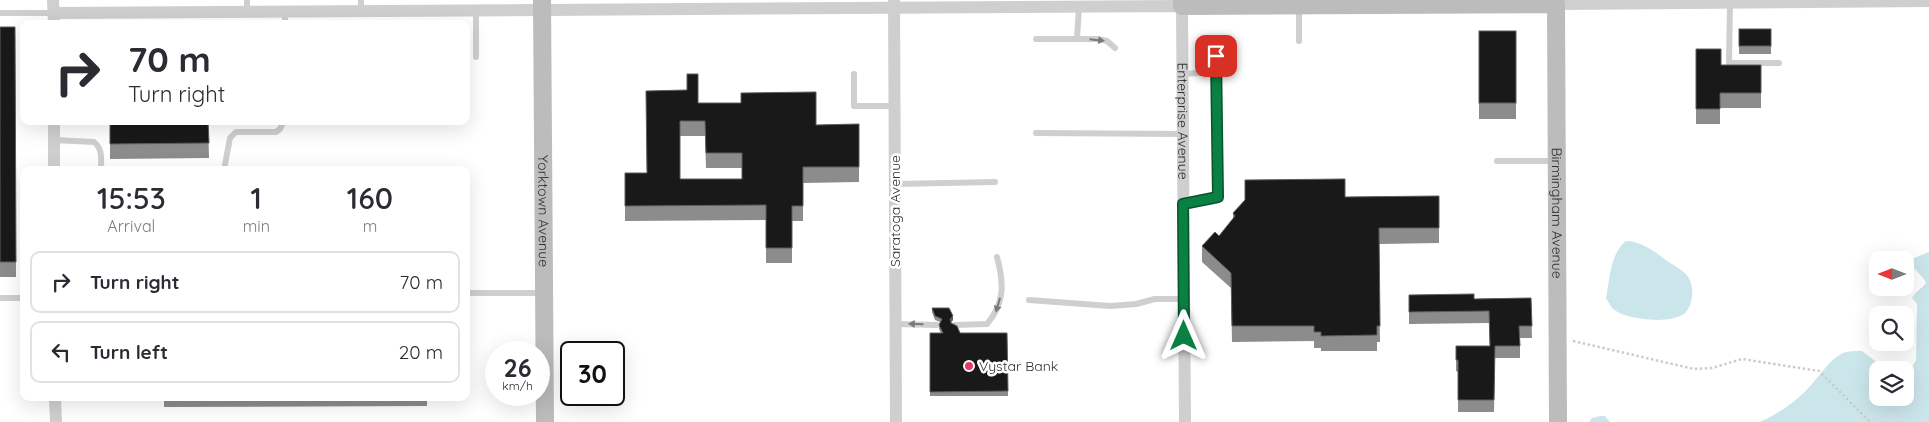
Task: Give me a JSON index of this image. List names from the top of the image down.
{
  "streets": {
    "main road": ["Yorktown Avenue", "Birmingham Avenue"],
    "street": ["Enterprise Avenue", "Saratoga Avenue"]
  },
  "places": ["Vystar Bank"],
  "north": "left",
  "page": {
    "turn": ["70 m", "Turn right"],
    "eta": [
      "15:53",
      "Arrival",
      "1",
      "min",
      "160",
      "m"
    ],
    "list": [
      {
        "name": "Turn right",
        "value": "70 m"
      },
      {
        "name": "Turn left",
        "value": "20 m"
      }
    ],
    "speed": "26 km/h",
    "limit": "30"
  }
}
